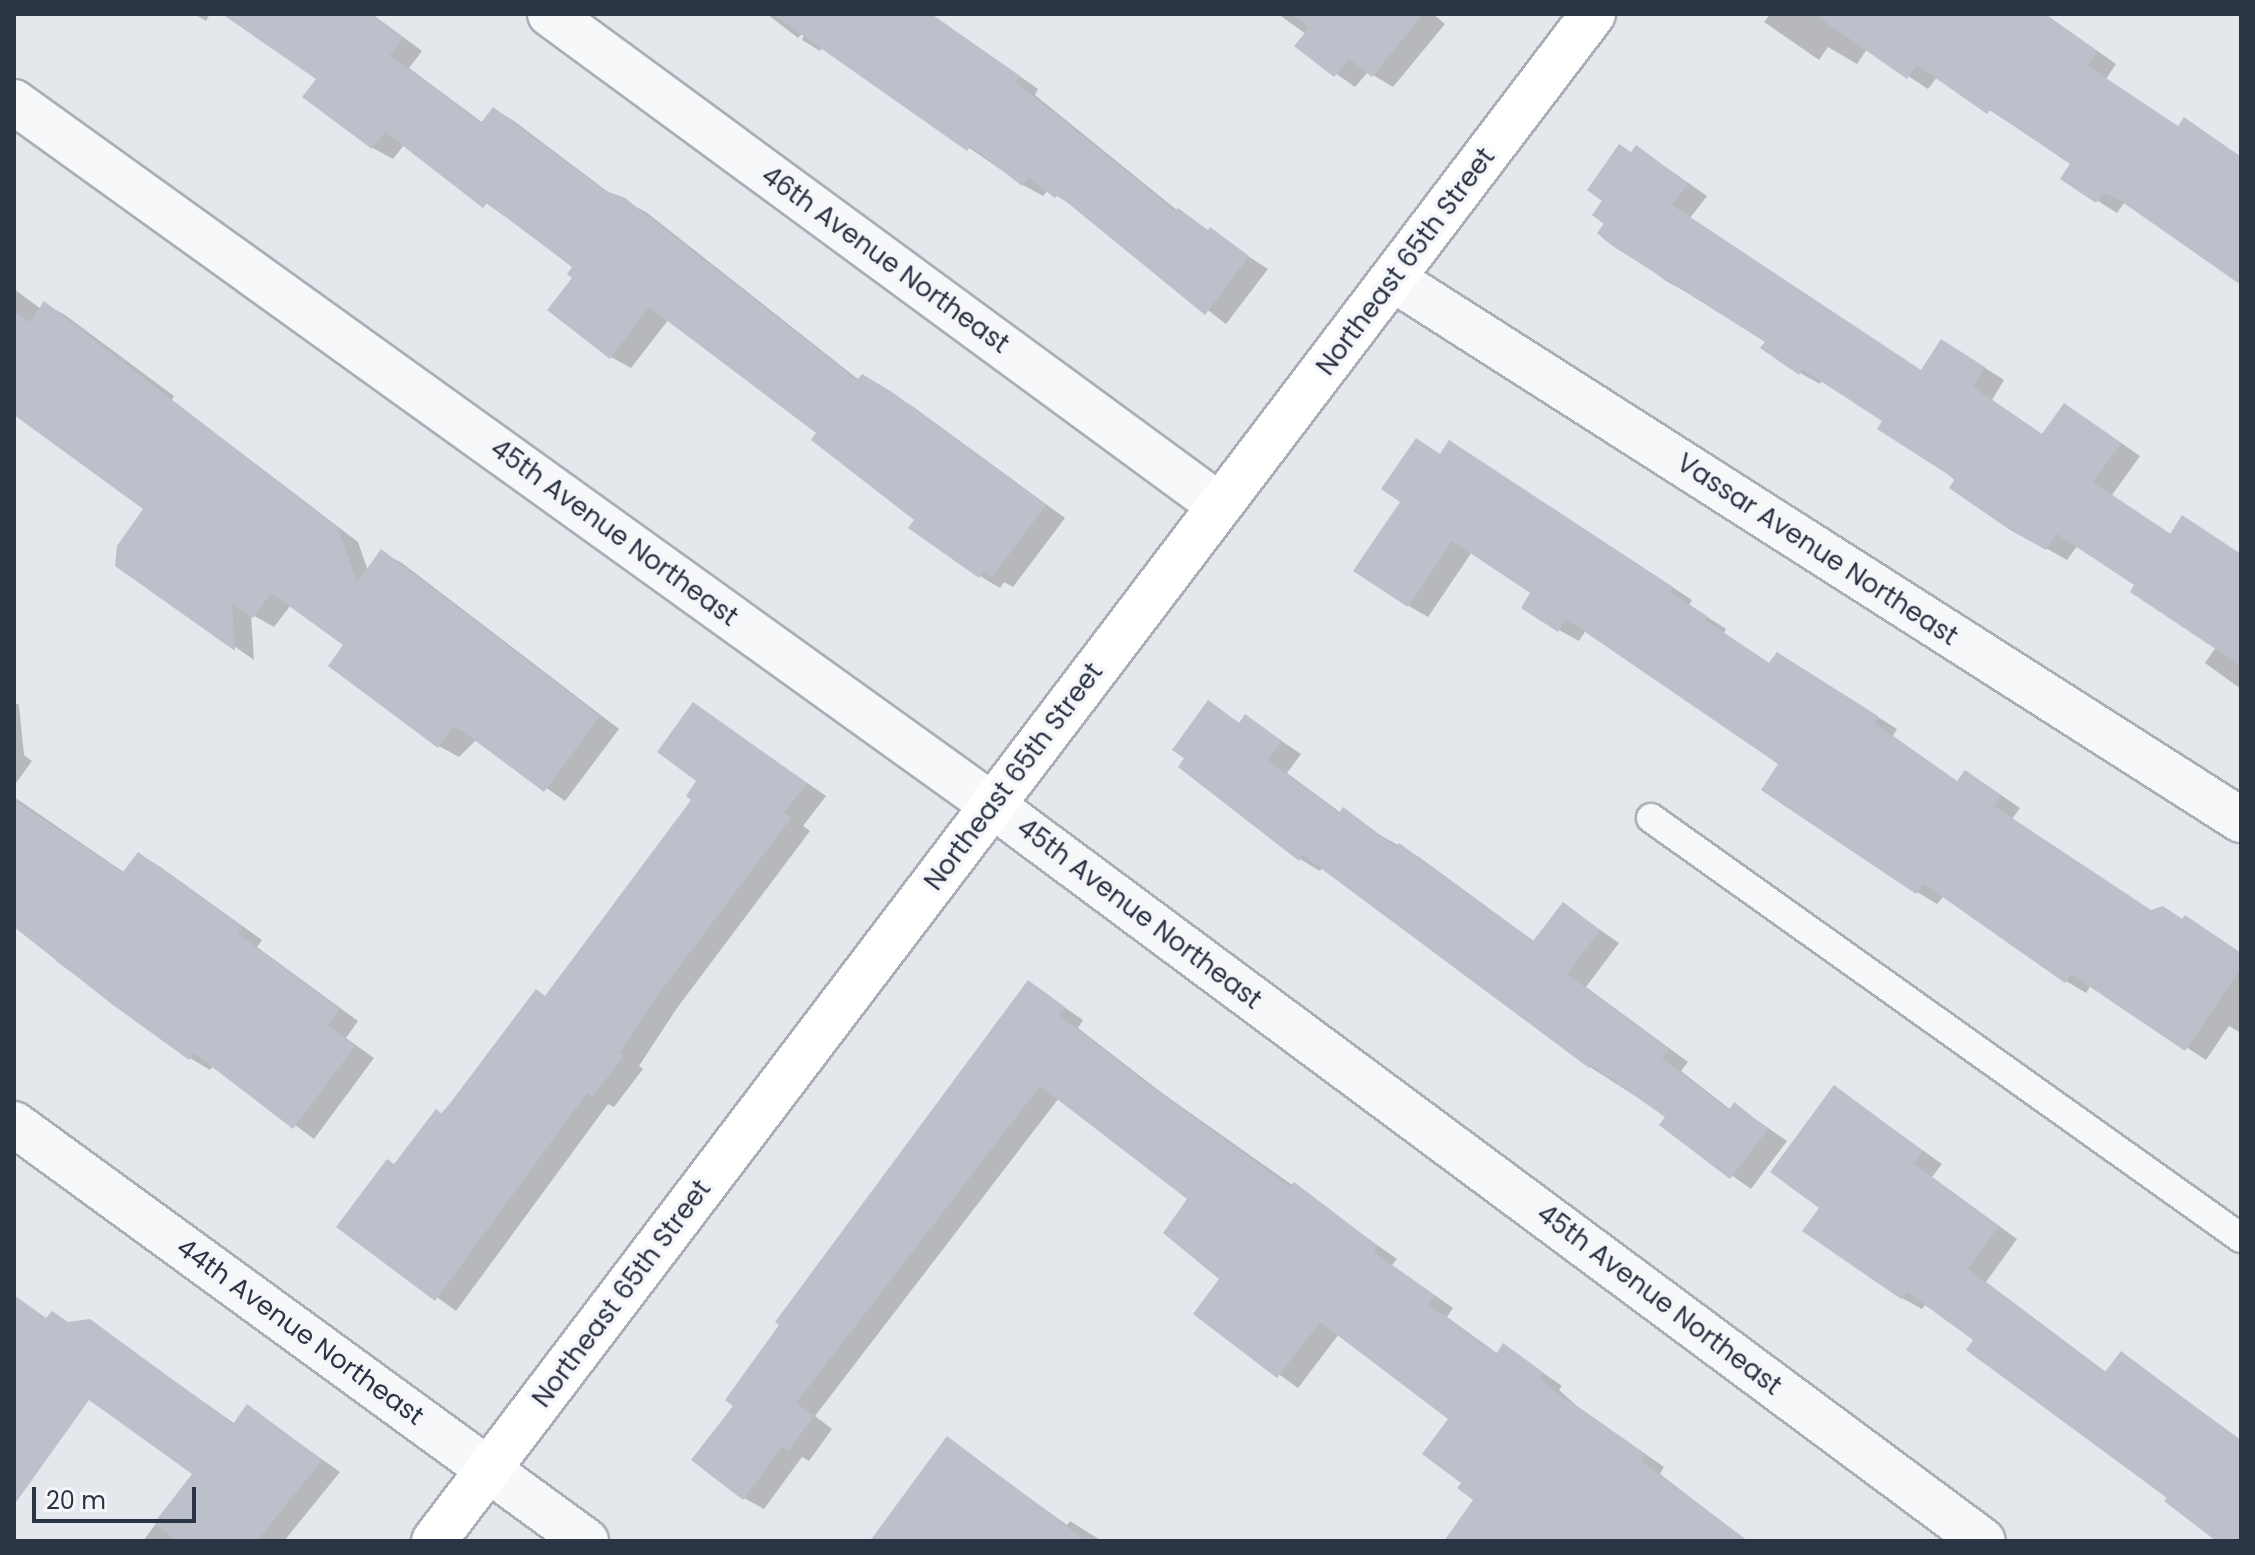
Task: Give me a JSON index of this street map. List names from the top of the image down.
{
  "streets": {
    "main road": ["Northeast 65th Street"],
    "street": [
      "46th Avenue Northeast",
      "45th Avenue Northeast",
      "Vassar Avenue Northeast",
      "44th Avenue Northeast"
    ]
  },
  "crossings": [
    ["46th Avenue Northeast", "Northeast 65th Street"],
    ["Northeast 65th Street", "45th Avenue Northeast"],
    ["Northeast 65th Street", "Vassar Avenue Northeast"],
    ["Northeast 65th Street", "44th Avenue Northeast"]
  ],
  "scale_bar": "20 m"
}
